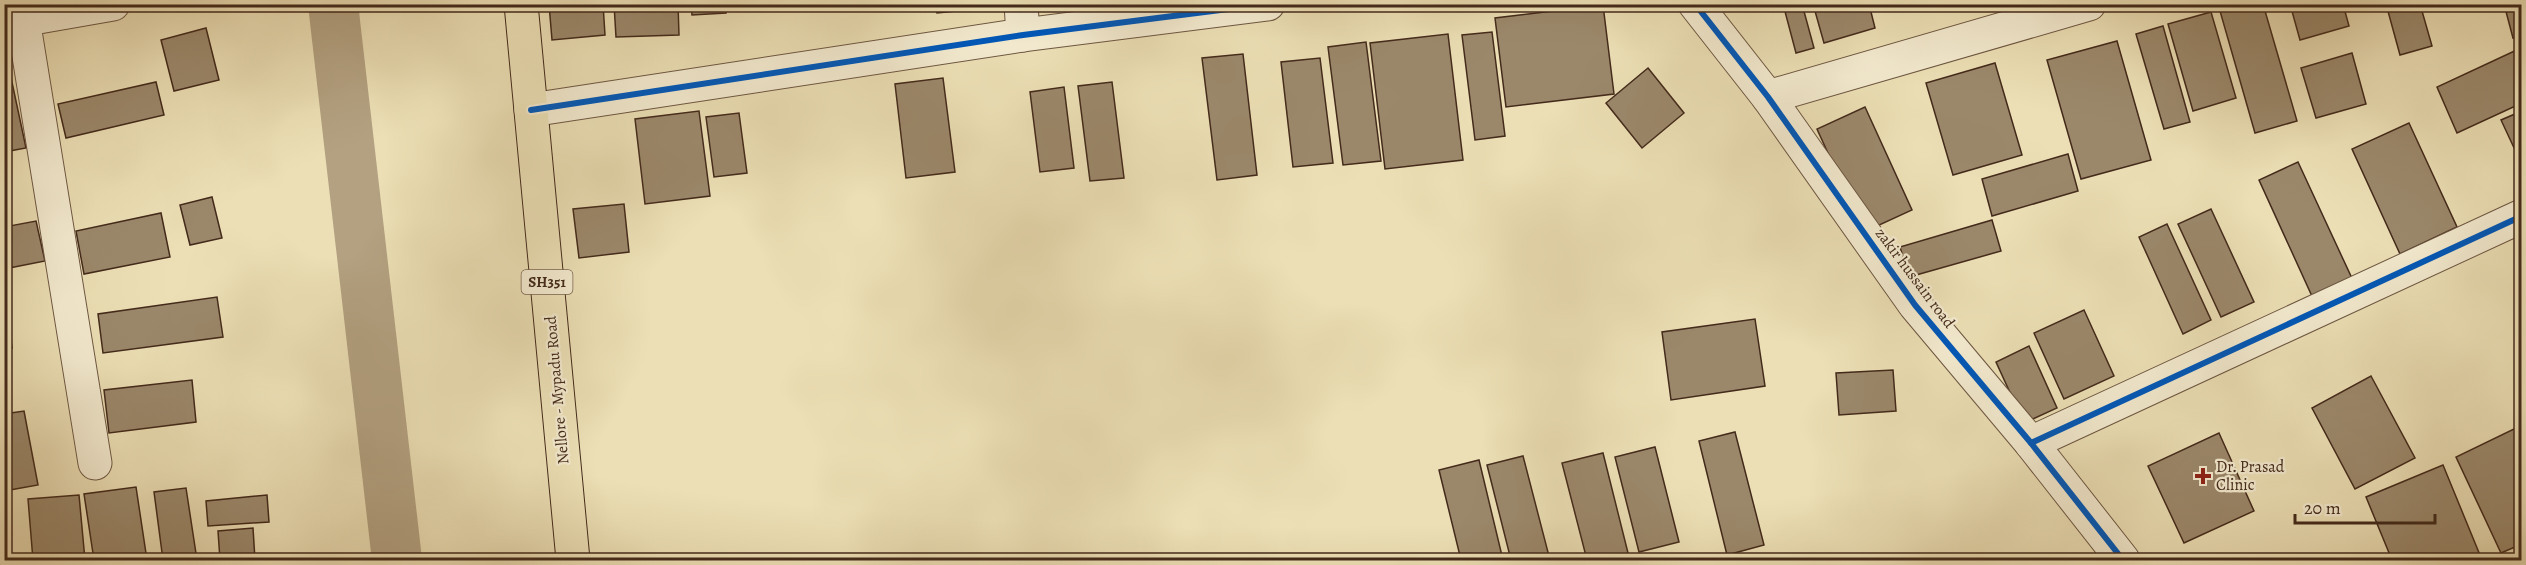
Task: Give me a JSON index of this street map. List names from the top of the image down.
{
  "streets": {
    "main road": ["SH351", "Nellore - Mypadu Road"],
    "street": ["zakir hussain road"]
  },
  "places": {
    "health": ["Dr. Prasad Clinic"]
  },
  "scale_bar": "20 m"
}
